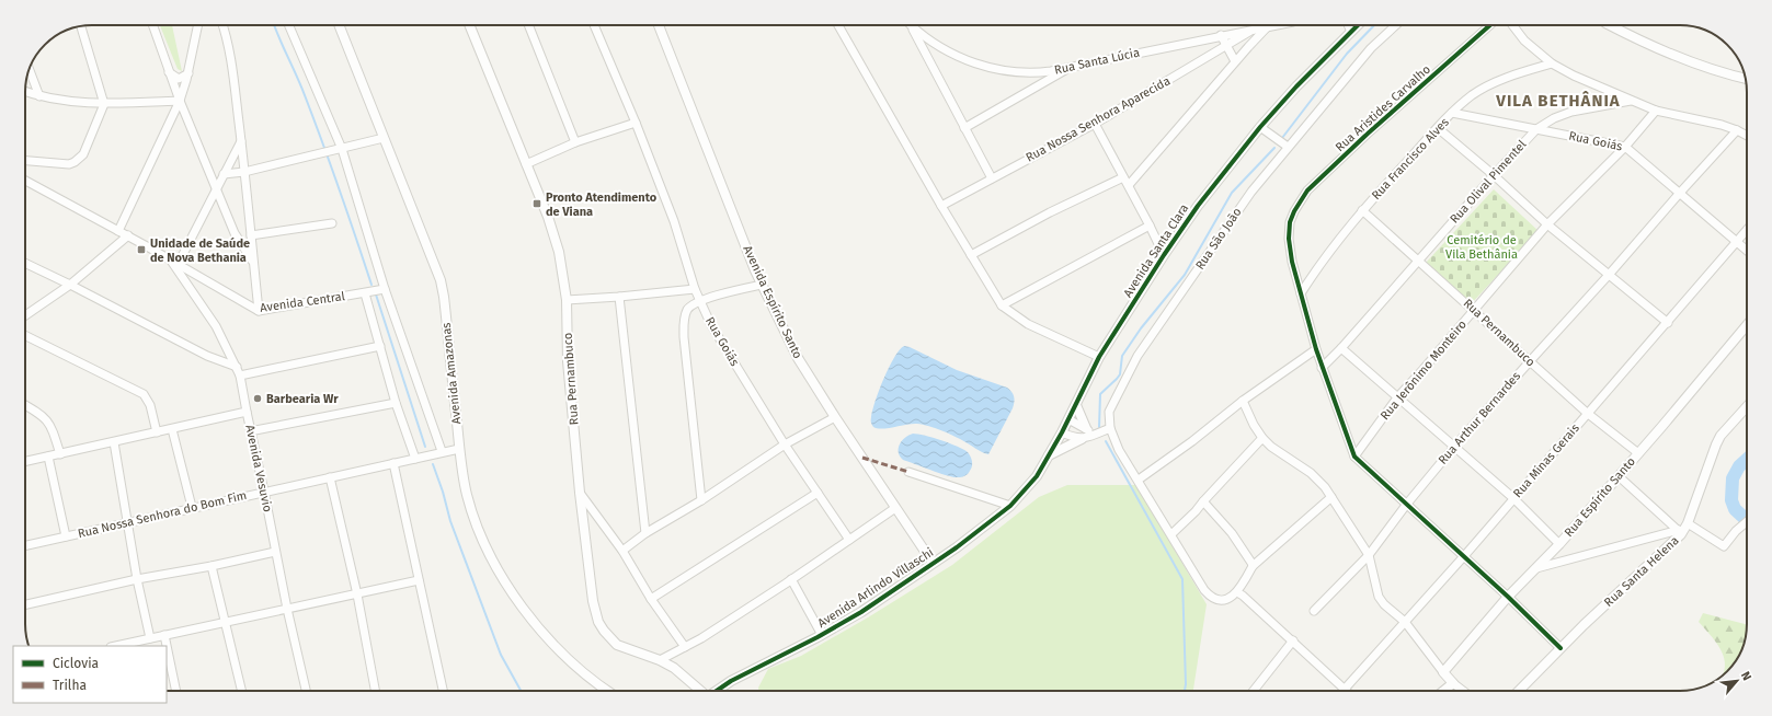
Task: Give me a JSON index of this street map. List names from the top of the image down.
{
  "streets": {
    "street": [
      "Rua Santa Lúcia",
      "Rua Aristides Carvalho",
      "Rua Nossa Senhora Aparecida",
      "Rua Goiás",
      "Rua Francisco Alves",
      "Rua Olival Pimentel",
      "Rua São João",
      "Avenida Santa Clara",
      "Avenida Central",
      "Avenida Espírito Santo",
      "Rua Pernambuco",
      "Rua Jerônimo Monteiro",
      "Avenida Amazonas",
      "Rua Arthur Bernardes",
      "Rua Minas Gerais",
      "Avenida Vesuvio",
      "Rua Espírito Santo",
      "Rua Nossa Senhora do Bom Fim",
      "Rua Santa Helena",
      "Avenida Arlindo Villaschi"
    ]
  },
  "crossings": [
    ["Rua Santa Lúcia", "Rua Nossa Senhora Aparecida"],
    ["Rua Aristides Carvalho", "Rua Francisco Alves"],
    ["Rua Aristides Carvalho", "Rua Olival Pimentel"],
    ["Rua Aristides Carvalho", "Rua Jerônimo Monteiro"],
    ["Rua Goiás", "Rua Francisco Alves"],
    ["Rua Goiás", "Rua Olival Pimentel"],
    ["Rua Goiás", "Rua Jerônimo Monteiro"],
    ["Rua Goiás", "Rua Arthur Bernardes"],
    ["Rua Goiás", "Rua Minas Gerais"],
    ["Rua Francisco Alves", "Rua Pernambuco"],
    ["Rua Olival Pimentel", "Rua Pernambuco"],
    ["Avenida Santa Clara", "Avenida Arlindo Villaschi"],
    ["Avenida Central", "Avenida Vesuvio"],
    ["Avenida Espírito Santo", "Avenida Arlindo Villaschi"],
    ["Rua Pernambuco", "Rua Jerônimo Monteiro"],
    ["Rua Pernambuco", "Rua Arthur Bernardes"],
    ["Rua Pernambuco", "Rua Minas Gerais"],
    ["Rua Pernambuco", "Rua Espírito Santo"],
    ["Avenida Amazonas", "Rua Nossa Senhora do Bom Fim"],
    ["Avenida Vesuvio", "Rua Nossa Senhora do Bom Fim"]
  ],
  "districts": ["VILA BETHÂNIA"],
  "parks": ["Cemitério de Vila Bethânia"],
  "places": {
    "transit": ["Pronto Atendimento de Viana", "Unidade de Saúde de Nova Bethania"],
    "other": ["Barbearia Wr"]
  },
  "legend": ["Ciclovia", "Trilha"],
  "north": "top right"
}
